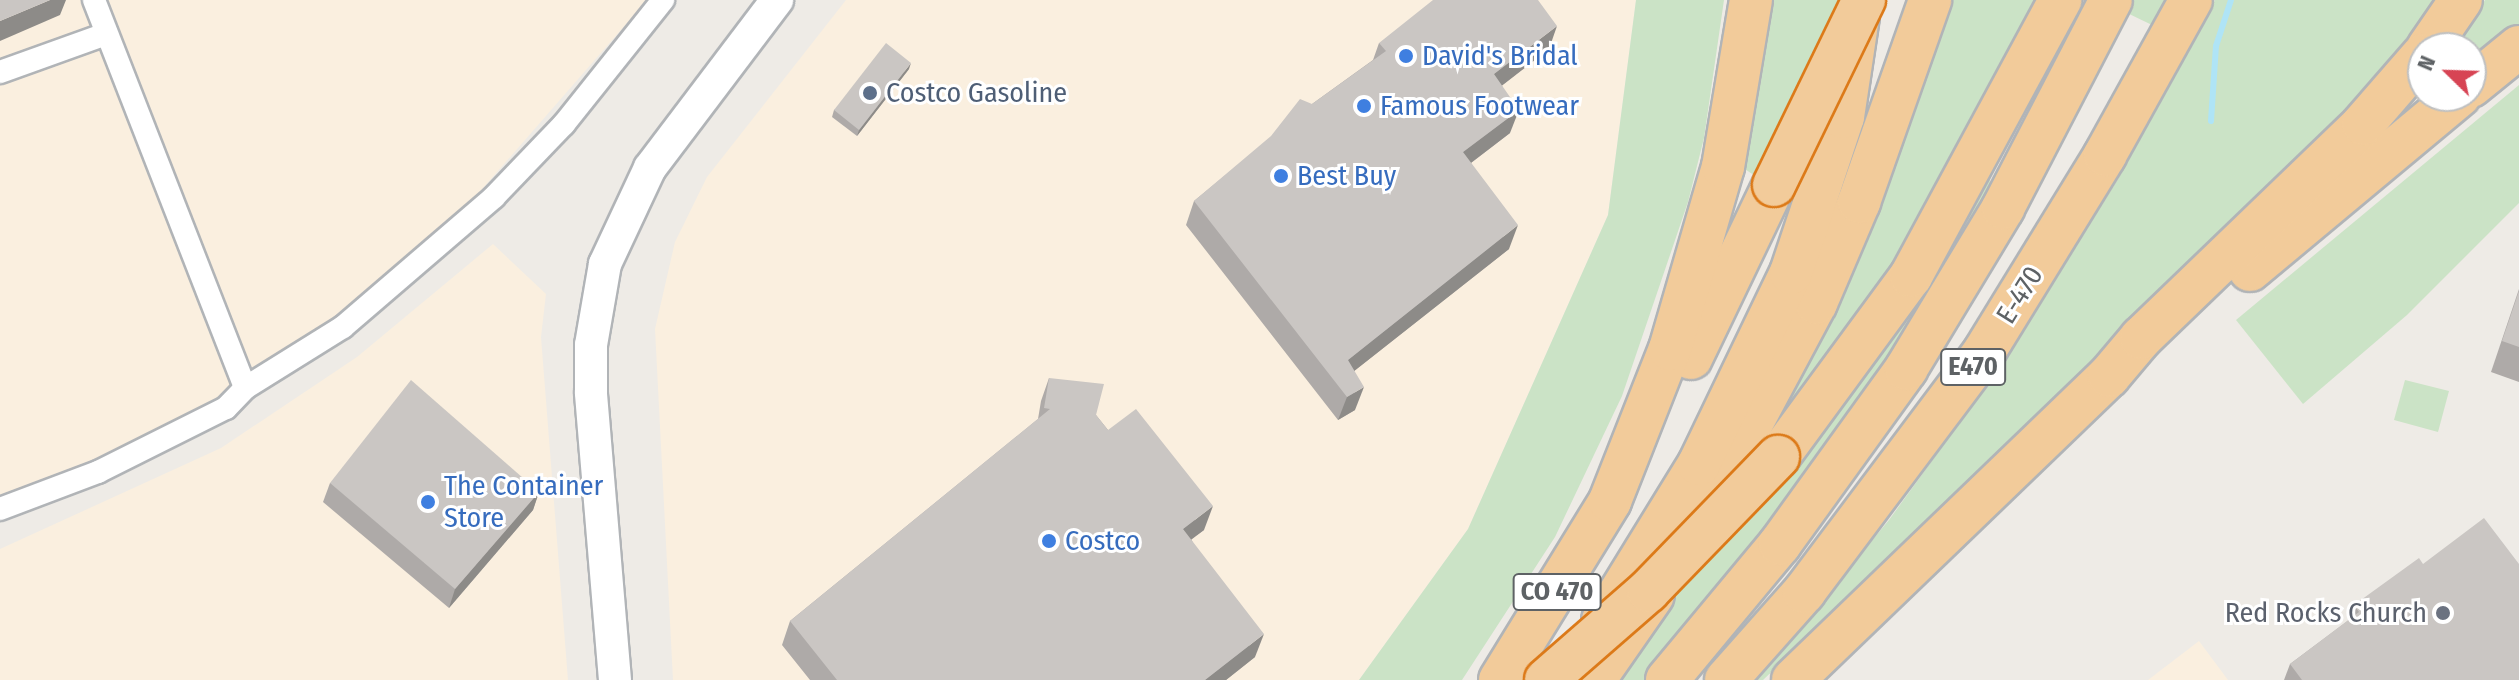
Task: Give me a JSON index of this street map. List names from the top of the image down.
{
  "streets": {
    "highway": ["E-470", "E470", "CO 470"]
  },
  "places": [
    "David's Bridal",
    "Costco Gasoline",
    "Famous Footwear",
    "Best Buy",
    "The Container Store",
    "Costco",
    "Red Rocks Church"
  ],
  "north": "top left"
}
